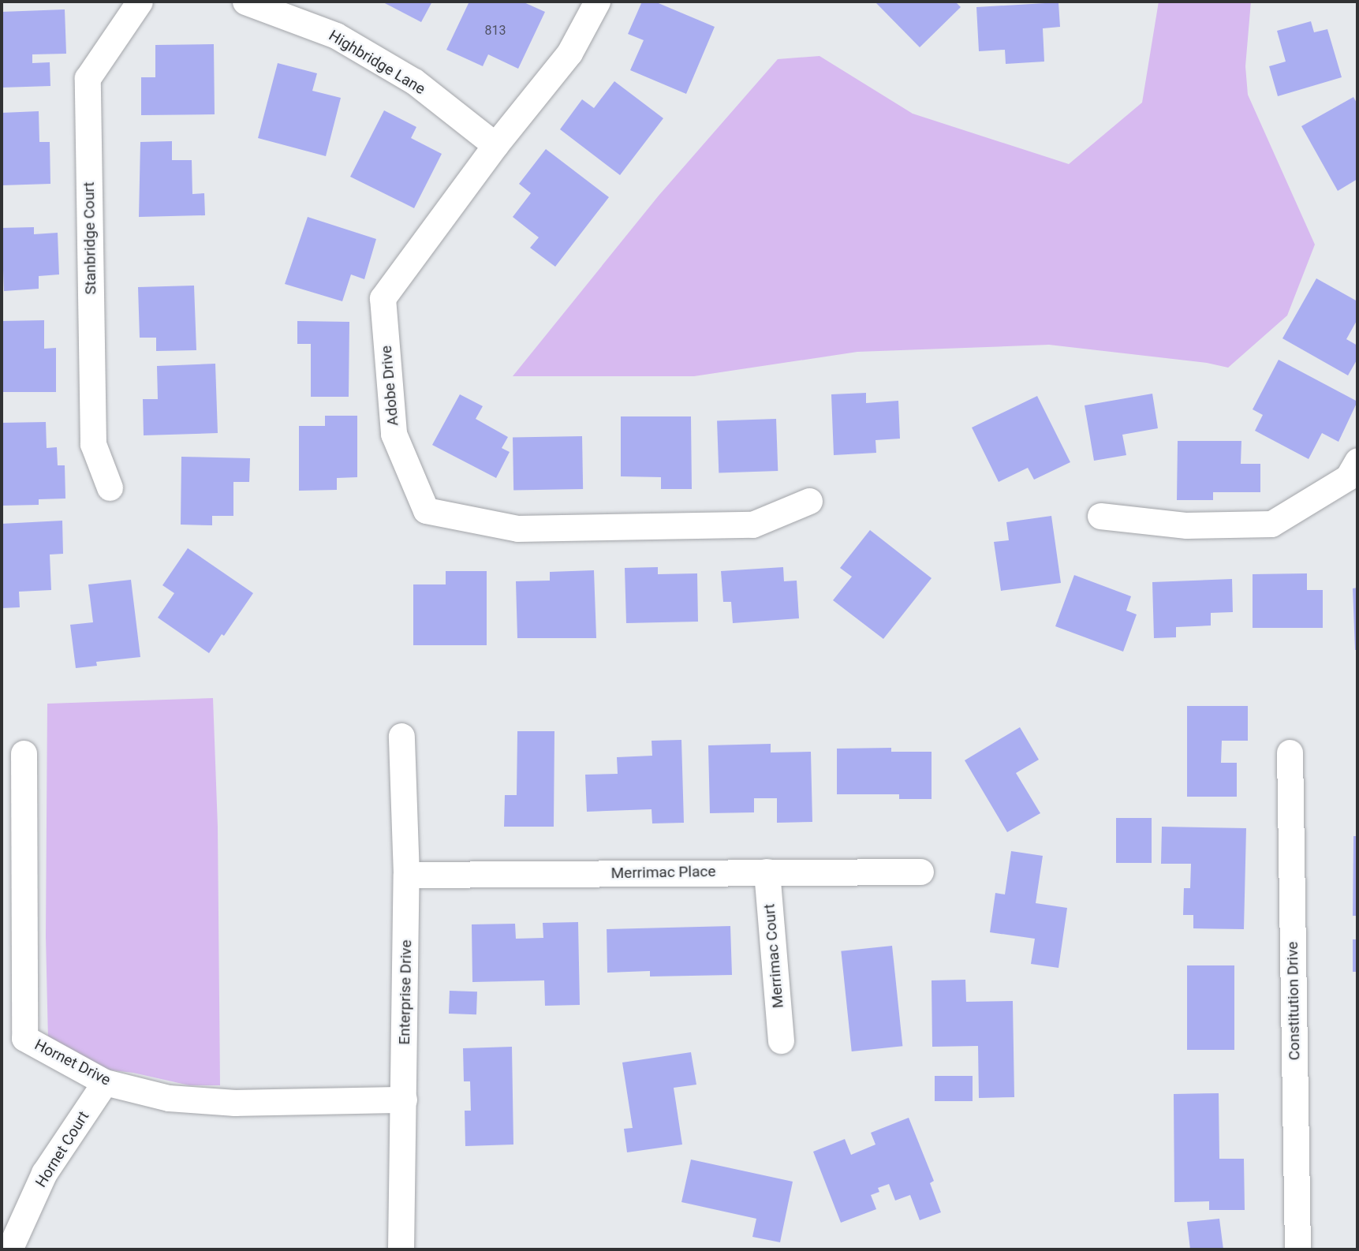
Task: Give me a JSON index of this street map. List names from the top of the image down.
{
  "streets": {
    "street": [
      "Highbridge Lane",
      "Stanbridge Court",
      "Adobe Drive",
      "Merrimac Place",
      "Merrimac Court",
      "Enterprise Drive",
      "Constitution Drive",
      "Hornet Drive",
      "Hornet Court"
    ]
  },
  "crossings": [
    ["Highbridge Lane", "Adobe Drive"],
    ["Merrimac Place", "Merrimac Court"],
    ["Merrimac Place", "Enterprise Drive"],
    ["Enterprise Drive", "Hornet Drive"],
    ["Hornet Drive", "Hornet Court"]
  ],
  "house_numbers": ["813"]
}
